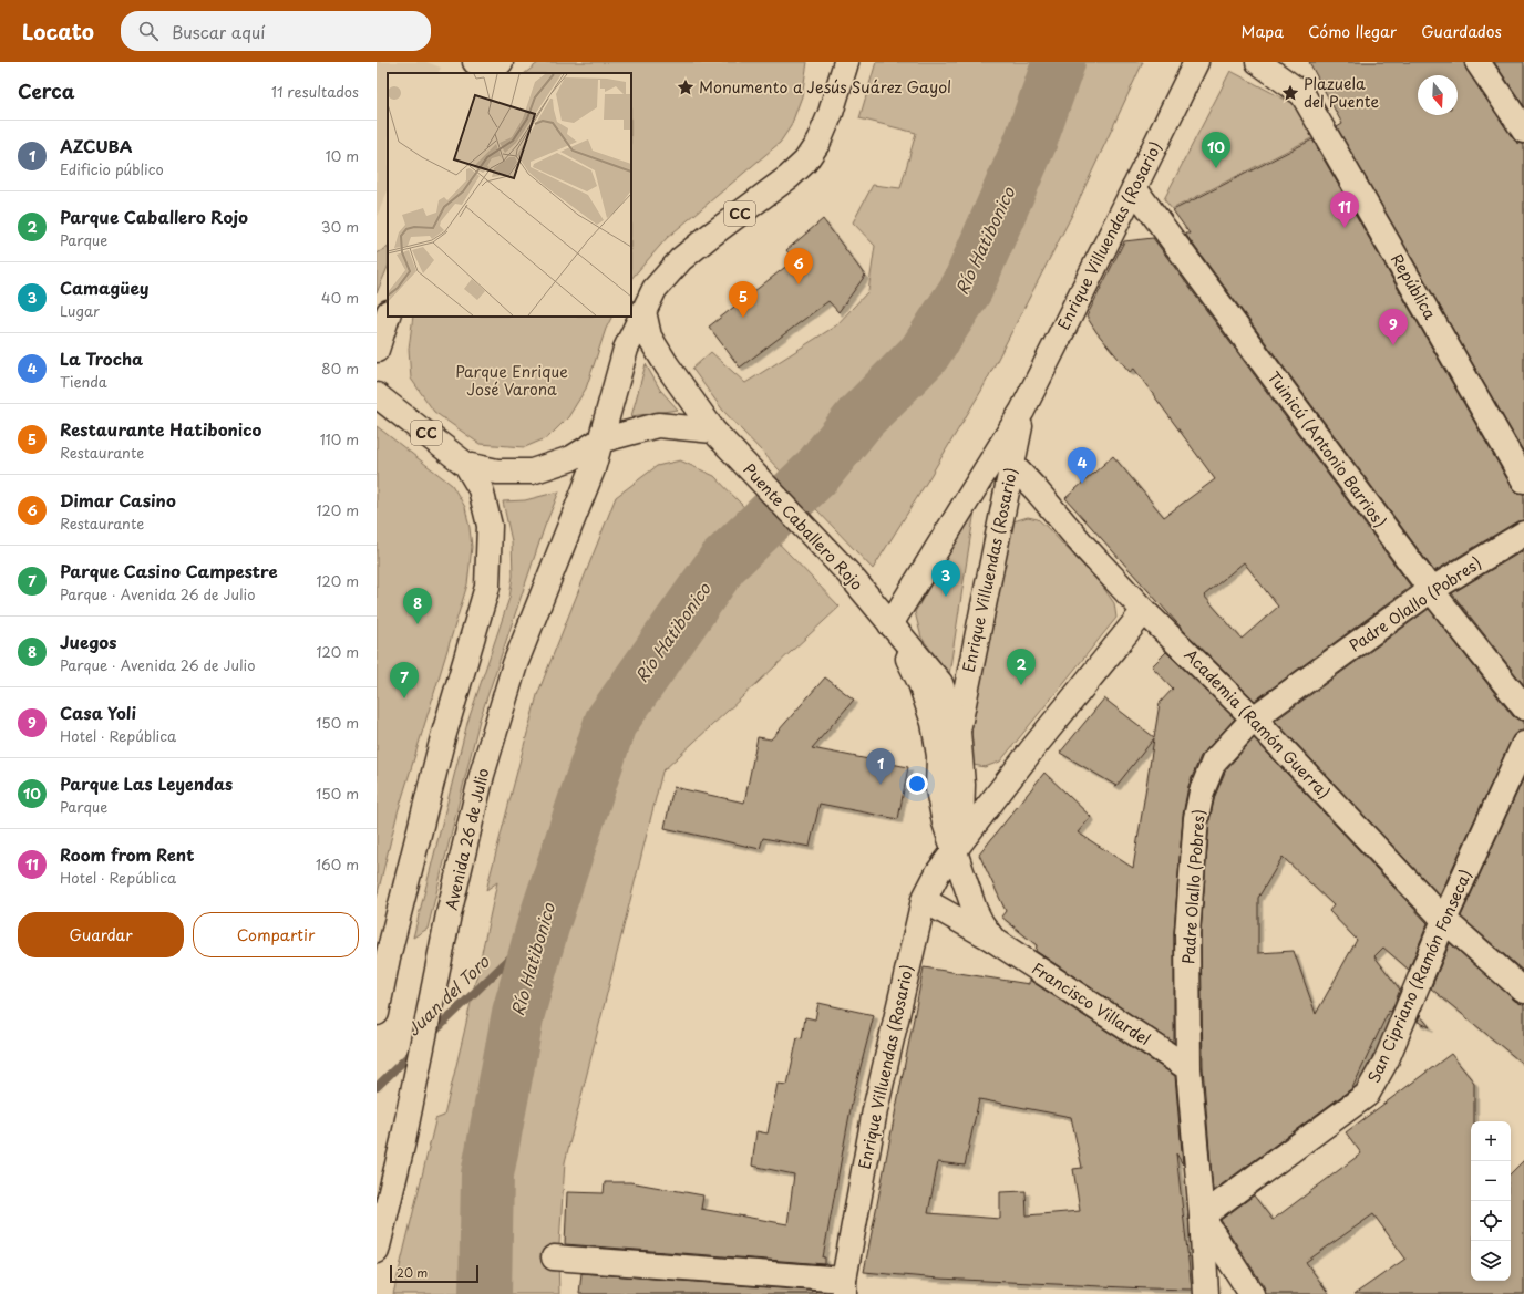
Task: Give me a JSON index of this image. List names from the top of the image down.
{
  "streets": {
    "main road": [
      "CC",
      "Enrique Villuendas (Rosario)",
      "República",
      "Tuinicú (Antonio Barrios)",
      "Puente Caballero Rojo",
      "Padre Olallo (Pobres)",
      "Academia (Ramón Guerra)",
      "Avenida 26 de Julio",
      "San Cipriano (Ramón Fonseca)",
      "Francisco Villardel"
    ]
  },
  "crossings": [
    ["CC", "Puente Caballero Rojo"],
    ["CC", "Avenida 26 de Julio"],
    ["Enrique Villuendas (Rosario)", "Tuinicú (Antonio Barrios)"],
    ["Enrique Villuendas (Rosario)", "Puente Caballero Rojo"],
    ["Enrique Villuendas (Rosario)", "Academia (Ramón Guerra)"],
    ["Enrique Villuendas (Rosario)", "Francisco Villardel"],
    ["Tuinicú (Antonio Barrios)", "Padre Olallo (Pobres)"],
    ["Puente Caballero Rojo", "Francisco Villardel"],
    ["Padre Olallo (Pobres)", "Academia (Ramón Guerra)"],
    ["Padre Olallo (Pobres)", "San Cipriano (Ramón Fonseca)"],
    ["Padre Olallo (Pobres)", "Francisco Villardel"],
    ["Academia (Ramón Guerra)", "San Cipriano (Ramón Fonseca)"]
  ],
  "water": ["Río Hatibonico", "Juan del Toro"],
  "parks": ["Parque Enrique José Varona"],
  "places": {
    "place": ["Monumento a Jesús Suárez Gayol", "Plazuela del Puente"]
  },
  "scale_bar": "20 m",
  "north": "bottom",
  "page": {
    "header": "Locato",
    "search": "Buscar aquí",
    "nav": ["Mapa", "Cómo llegar", "Guardados"],
    "heading": ["Cerca", "11 resultados"],
    "list": [
      {
        "mark": "1",
        "name": "AZCUBA",
        "note": "Edificio público",
        "value": "10 m"
      },
      {
        "mark": "2",
        "name": "Parque Caballero Rojo",
        "note": "Parque",
        "value": "30 m"
      },
      {
        "mark": "3",
        "name": "Camagüey",
        "note": "Lugar",
        "value": "40 m"
      },
      {
        "mark": "4",
        "name": "La Trocha",
        "note": "Tienda",
        "value": "80 m"
      },
      {
        "mark": "5",
        "name": "Restaurante Hatibonico",
        "note": "Restaurante",
        "value": "110 m"
      },
      {
        "mark": "6",
        "name": "Dimar Casino",
        "note": "Restaurante",
        "value": "120 m"
      },
      {
        "mark": "7",
        "name": "Parque Casino Campestre",
        "note": "Parque · Avenida 26 de Julio",
        "value": "120 m"
      },
      {
        "mark": "8",
        "name": "Juegos",
        "note": "Parque · Avenida 26 de Julio",
        "value": "120 m"
      },
      {
        "mark": "9",
        "name": "Casa Yoli",
        "note": "Hotel · República",
        "value": "150 m"
      },
      {
        "mark": "10",
        "name": "Parque Las Leyendas",
        "note": "Parque",
        "value": "150 m"
      },
      {
        "mark": "11",
        "name": "Room from Rent",
        "note": "Hotel · República",
        "value": "160 m"
      }
    ],
    "pins": [
      "10",
      "11",
      "6",
      "5",
      "9",
      "4",
      "3",
      "8",
      "2",
      "7",
      "1"
    ],
    "buttons": ["Guardar", "Compartir"],
    "map_buttons": ["+", "−"],
    "scale": "20 m"
  }
}
